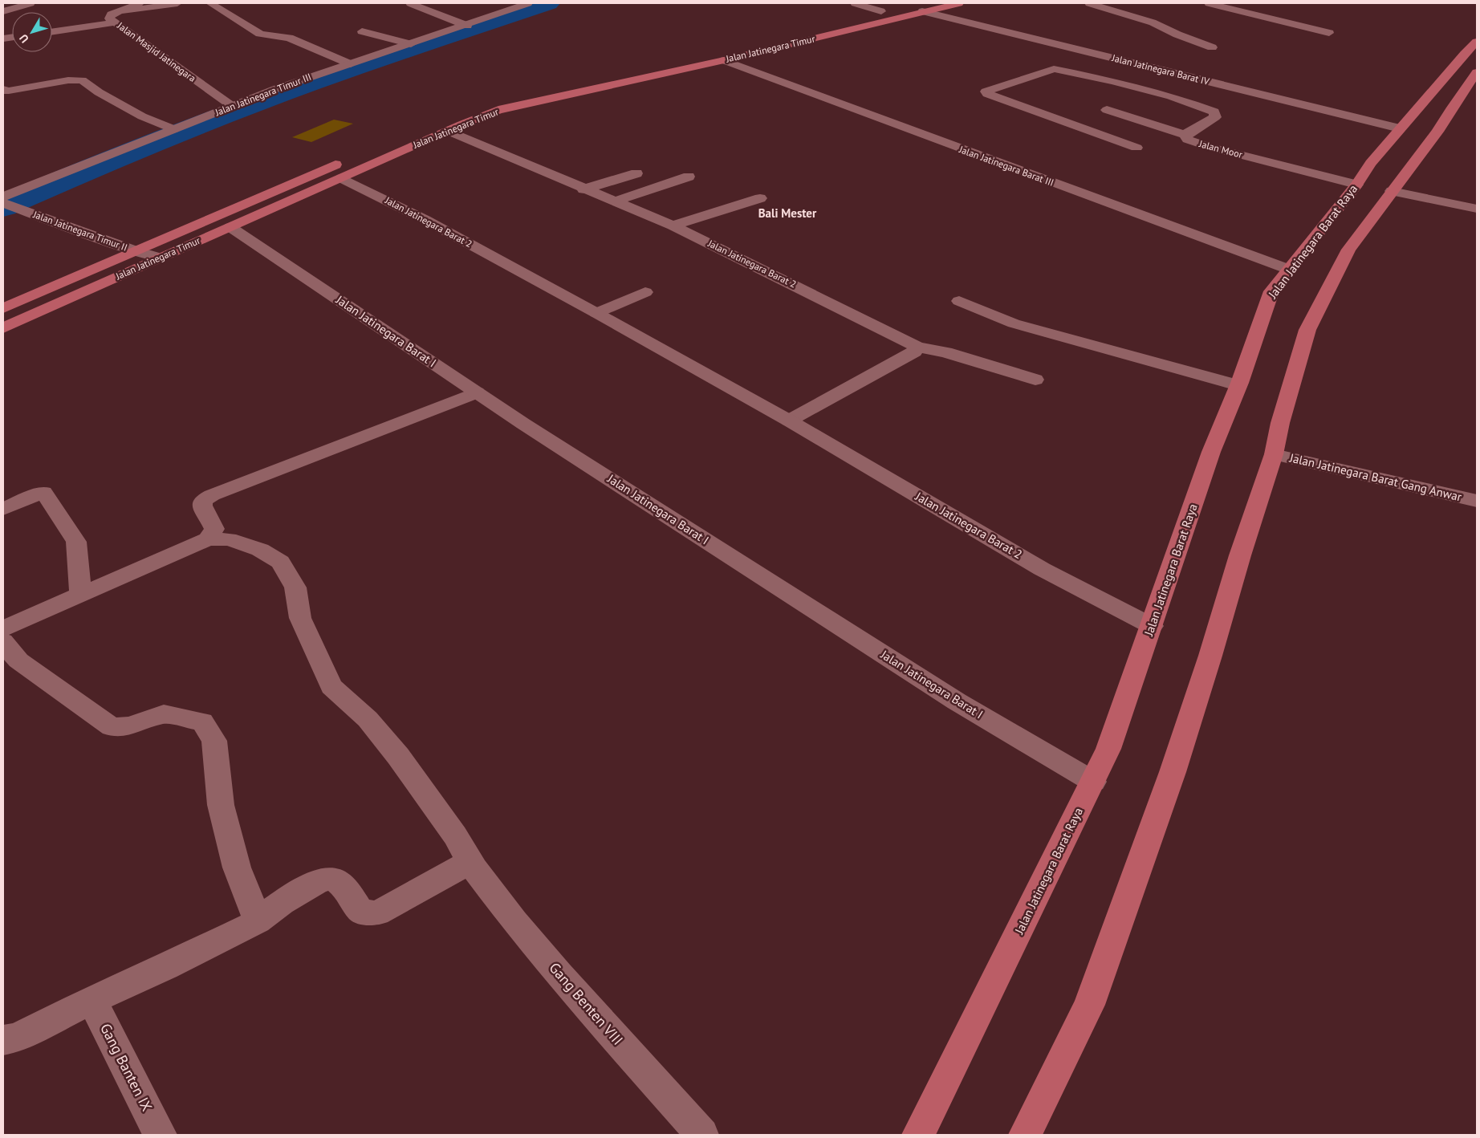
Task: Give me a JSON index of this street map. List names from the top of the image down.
{
  "streets": {
    "main road": ["Jalan Jatinegara Timur", "Jalan Jatinegara Barat Raya"],
    "street": [
      "Jalan Masjid Jatinegara",
      "Jalan Jatinegara Barat IV",
      "Jalan Jatinegara Timur III",
      "Jalan Moor",
      "Jalan Jatinegara Barat III",
      "Jalan Jatinegara Barat 2",
      "Jalan Jatinegara Timur II",
      "Jalan Jatinegara Barat I",
      "Jalan Jatinegara Barat Gang Anwar",
      "Gang Benten VIII",
      "Gang Banten IX"
    ]
  },
  "crossings": [
    ["Jalan Jatinegara Timur", "Jalan Jatinegara Barat IV"],
    ["Jalan Jatinegara Timur", "Jalan Jatinegara Barat III"],
    ["Jalan Jatinegara Timur", "Jalan Jatinegara Barat 2"],
    ["Jalan Jatinegara Timur", "Jalan Jatinegara Timur II"],
    ["Jalan Jatinegara Timur", "Jalan Jatinegara Barat I"],
    ["Jalan Masjid Jatinegara", "Jalan Jatinegara Timur III"],
    ["Jalan Jatinegara Barat IV", "Jalan Jatinegara Barat Raya"],
    ["Jalan Moor", "Jalan Jatinegara Barat Raya"],
    ["Jalan Jatinegara Barat III", "Jalan Jatinegara Barat Raya"],
    ["Jalan Jatinegara Barat 2", "Jalan Jatinegara Barat Raya"],
    ["Jalan Jatinegara Barat Raya", "Jalan Jatinegara Barat I"]
  ],
  "districts": ["Bali Mester"],
  "north": "bottom left"
}
